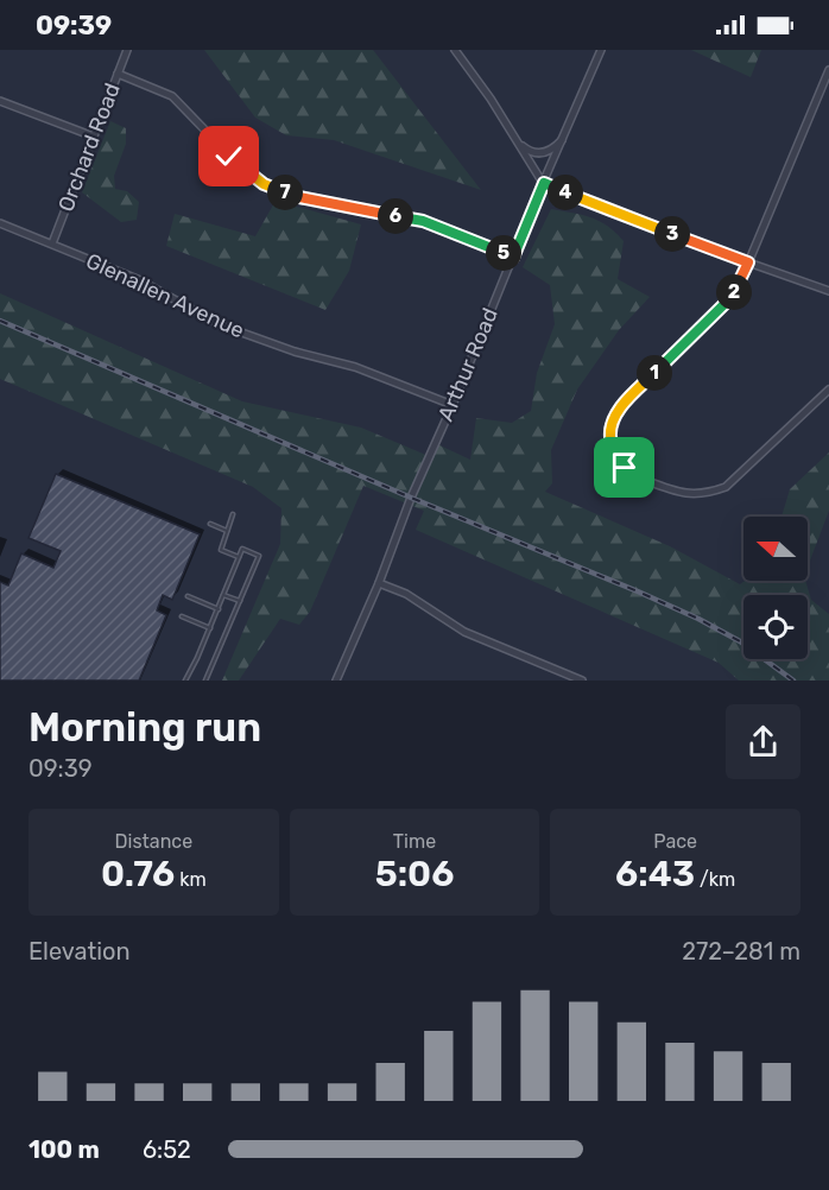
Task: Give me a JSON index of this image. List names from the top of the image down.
{
  "streets": {
    "street": ["Orchard Road", "Glenallen Avenue", "Arthur Road"]
  },
  "crossings": [
    ["Orchard Road", "Glenallen Avenue"],
    ["Glenallen Avenue", "Arthur Road"]
  ],
  "north": "left",
  "page": {
    "status": "09:39",
    "pins": [
      "4",
      "7",
      "6",
      "3",
      "5",
      "2",
      "1"
    ],
    "heading": ["Morning run", "09:39"],
    "stats": [
      ["Distance", "0.76 km"],
      ["Time", "5:06"],
      ["Pace", "6:43 /km"]
    ],
    "chart": ["Elevation", "272–281 m"],
    "list": [
      {
        "name": "100 m",
        "note": "6:52"
      }
    ]
  }
}
